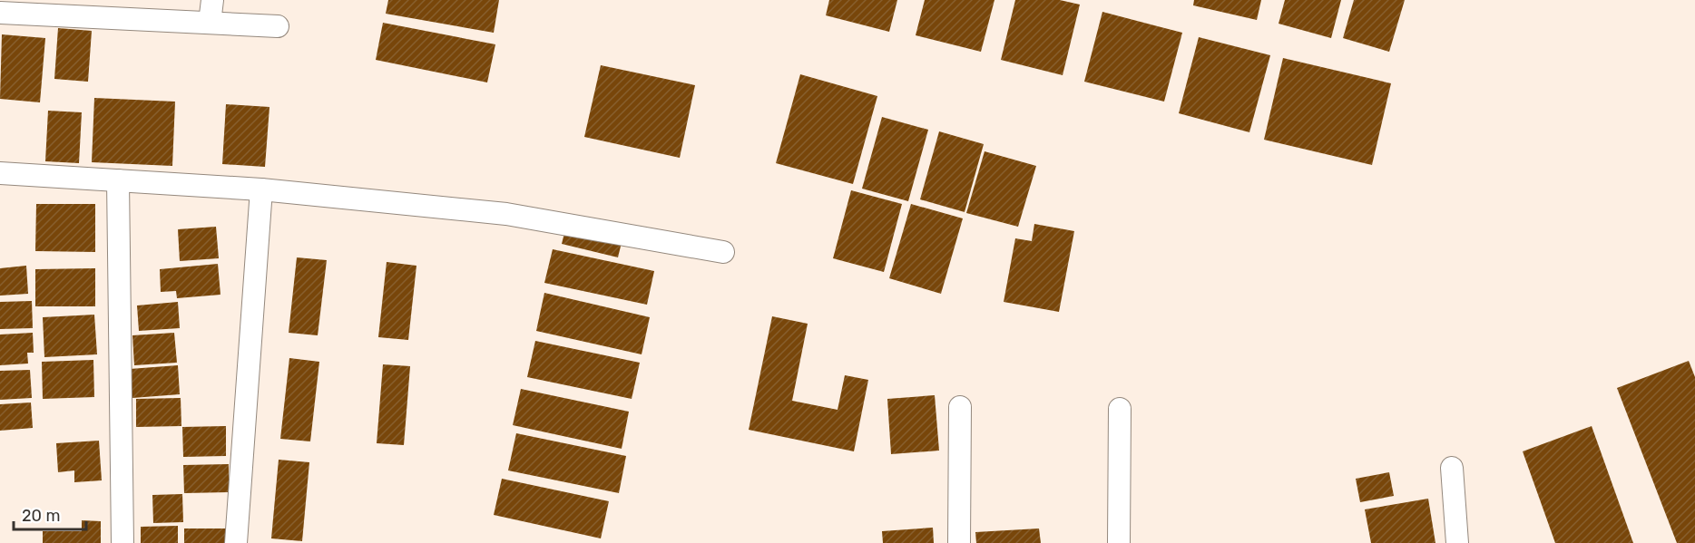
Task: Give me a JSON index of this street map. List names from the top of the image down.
{
  "scale_bar": "20 m"
}
